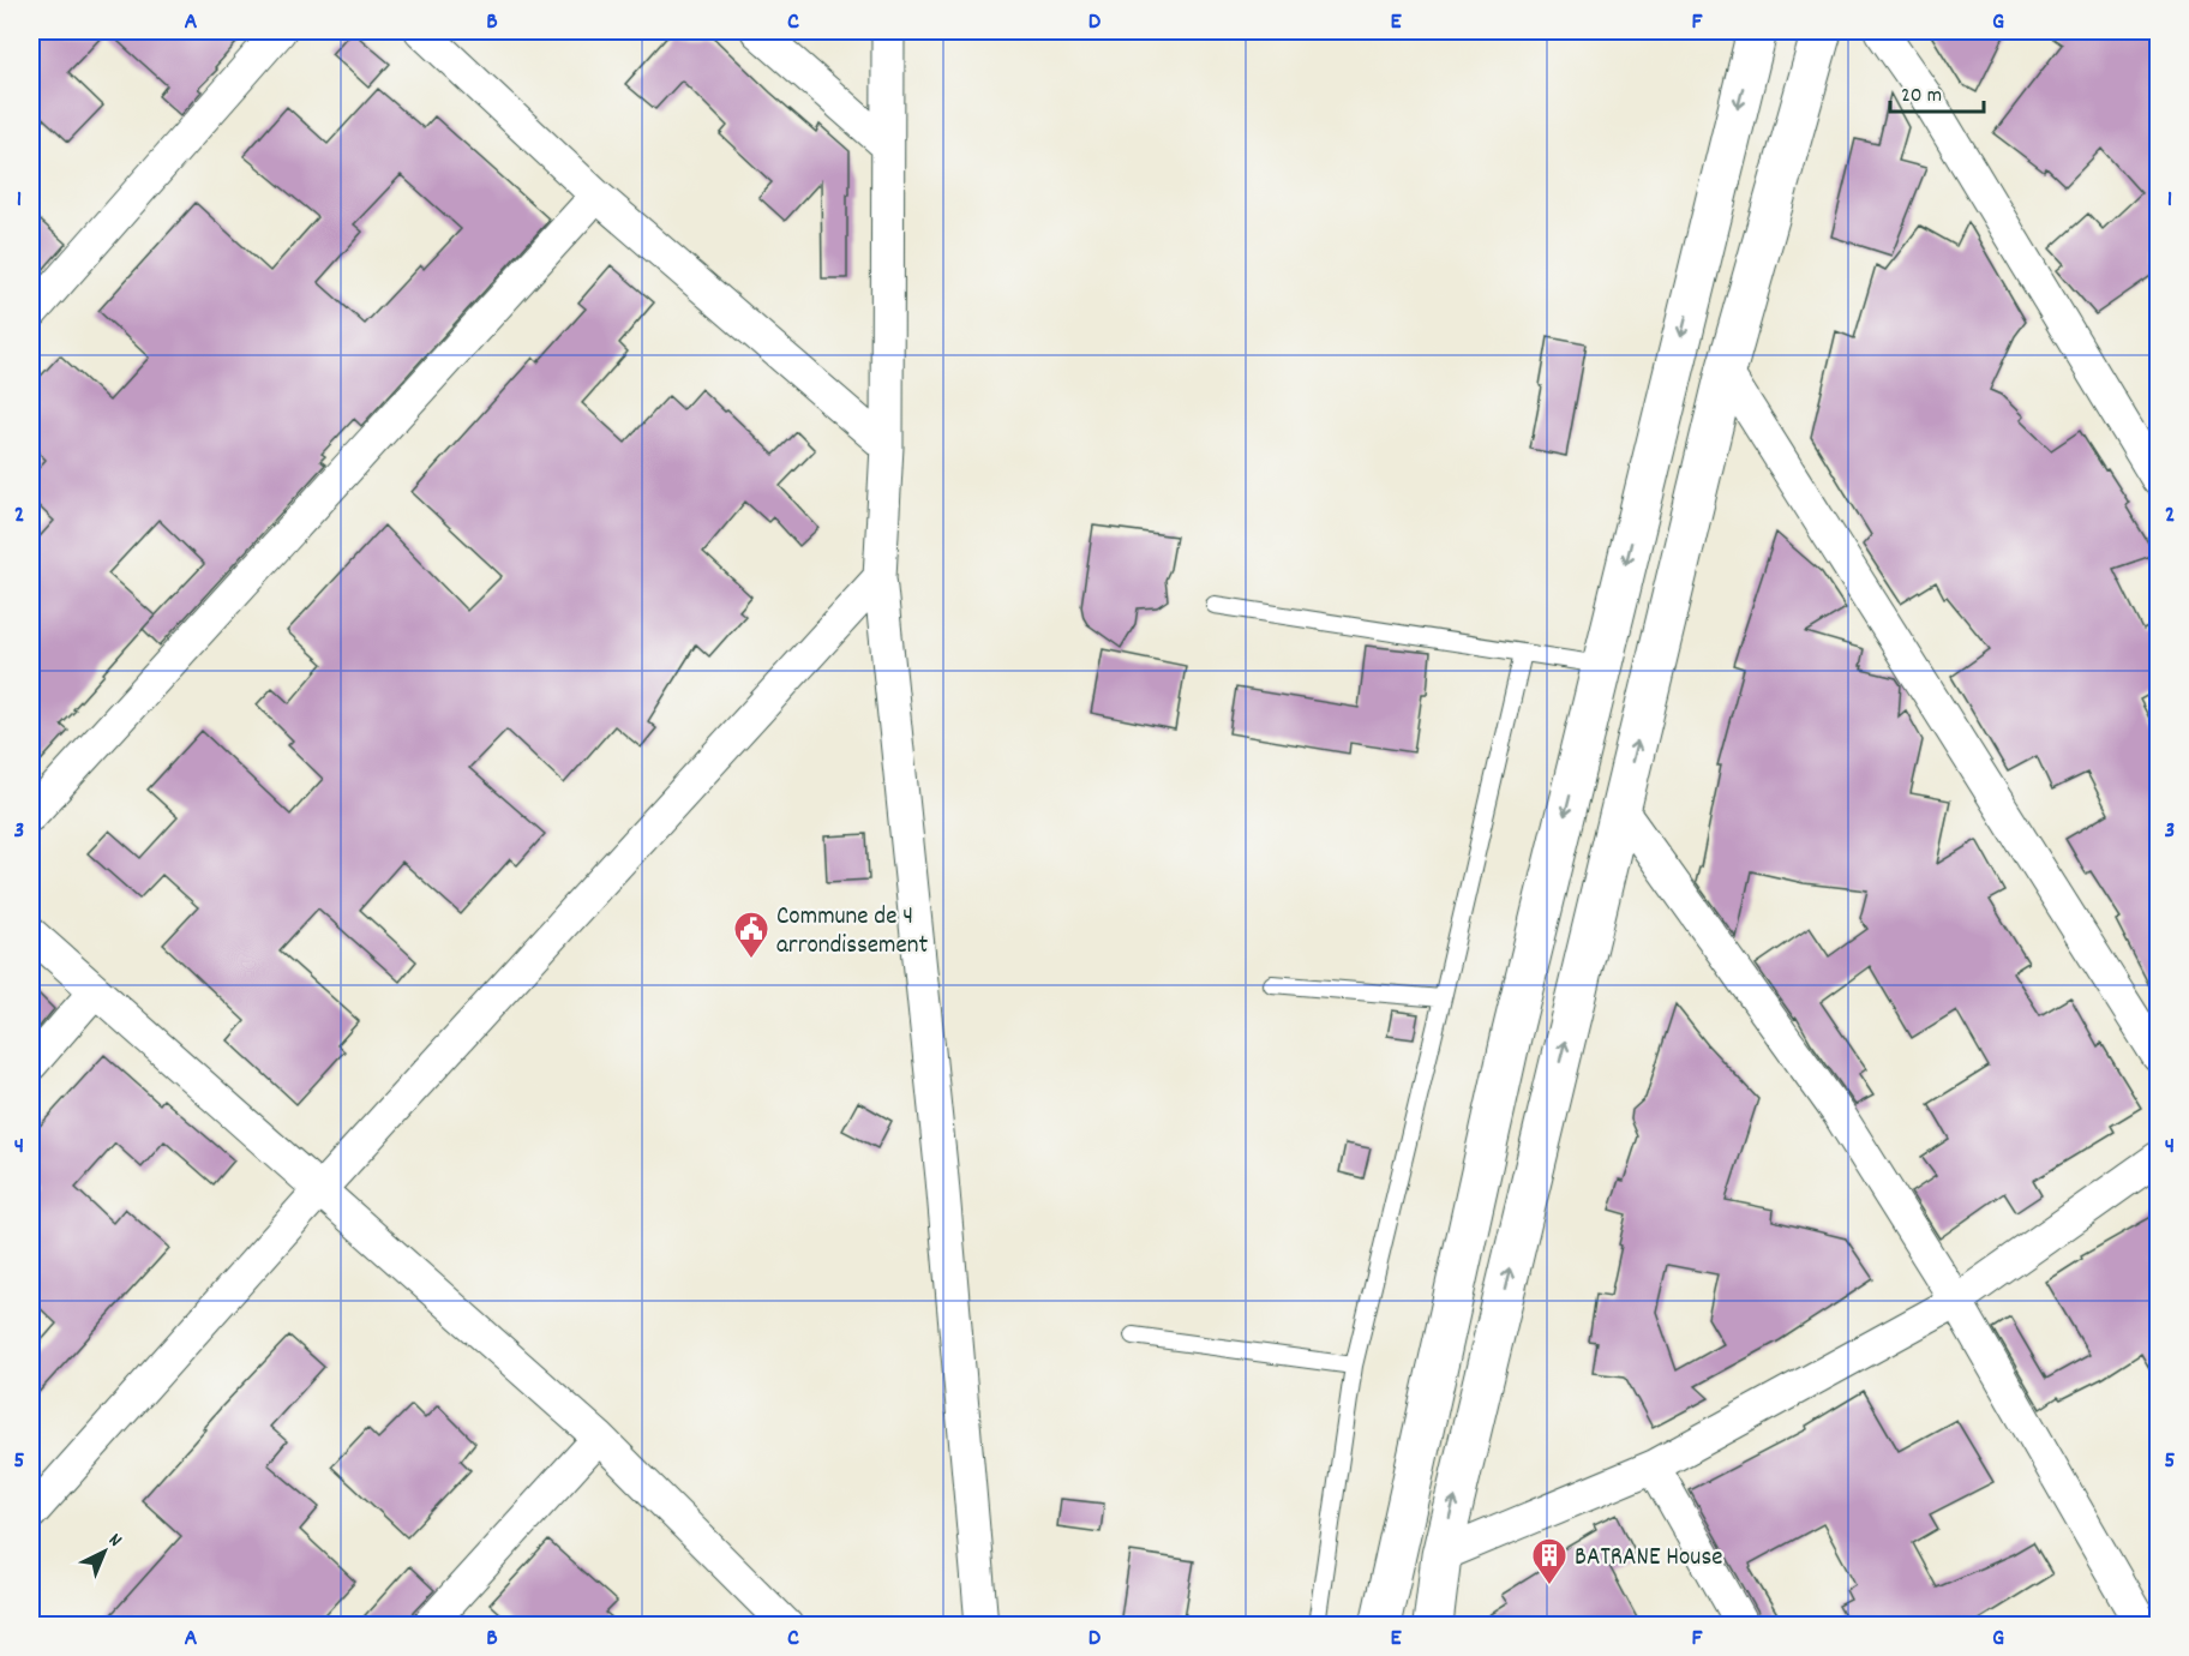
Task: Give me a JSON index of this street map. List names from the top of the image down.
{
  "places": {
    "public building": ["Commune de 4 arrondissement"],
    "building": ["BATRANE House"]
  },
  "scale_bar": "20 m",
  "north": "top right",
  "grid": {
    "columns": [
      "A",
      "B",
      "C",
      "D",
      "E",
      "F",
      "G"
    ],
    "rows": [
      "1",
      "2",
      "3",
      "4",
      "5"
    ]
  }
}
